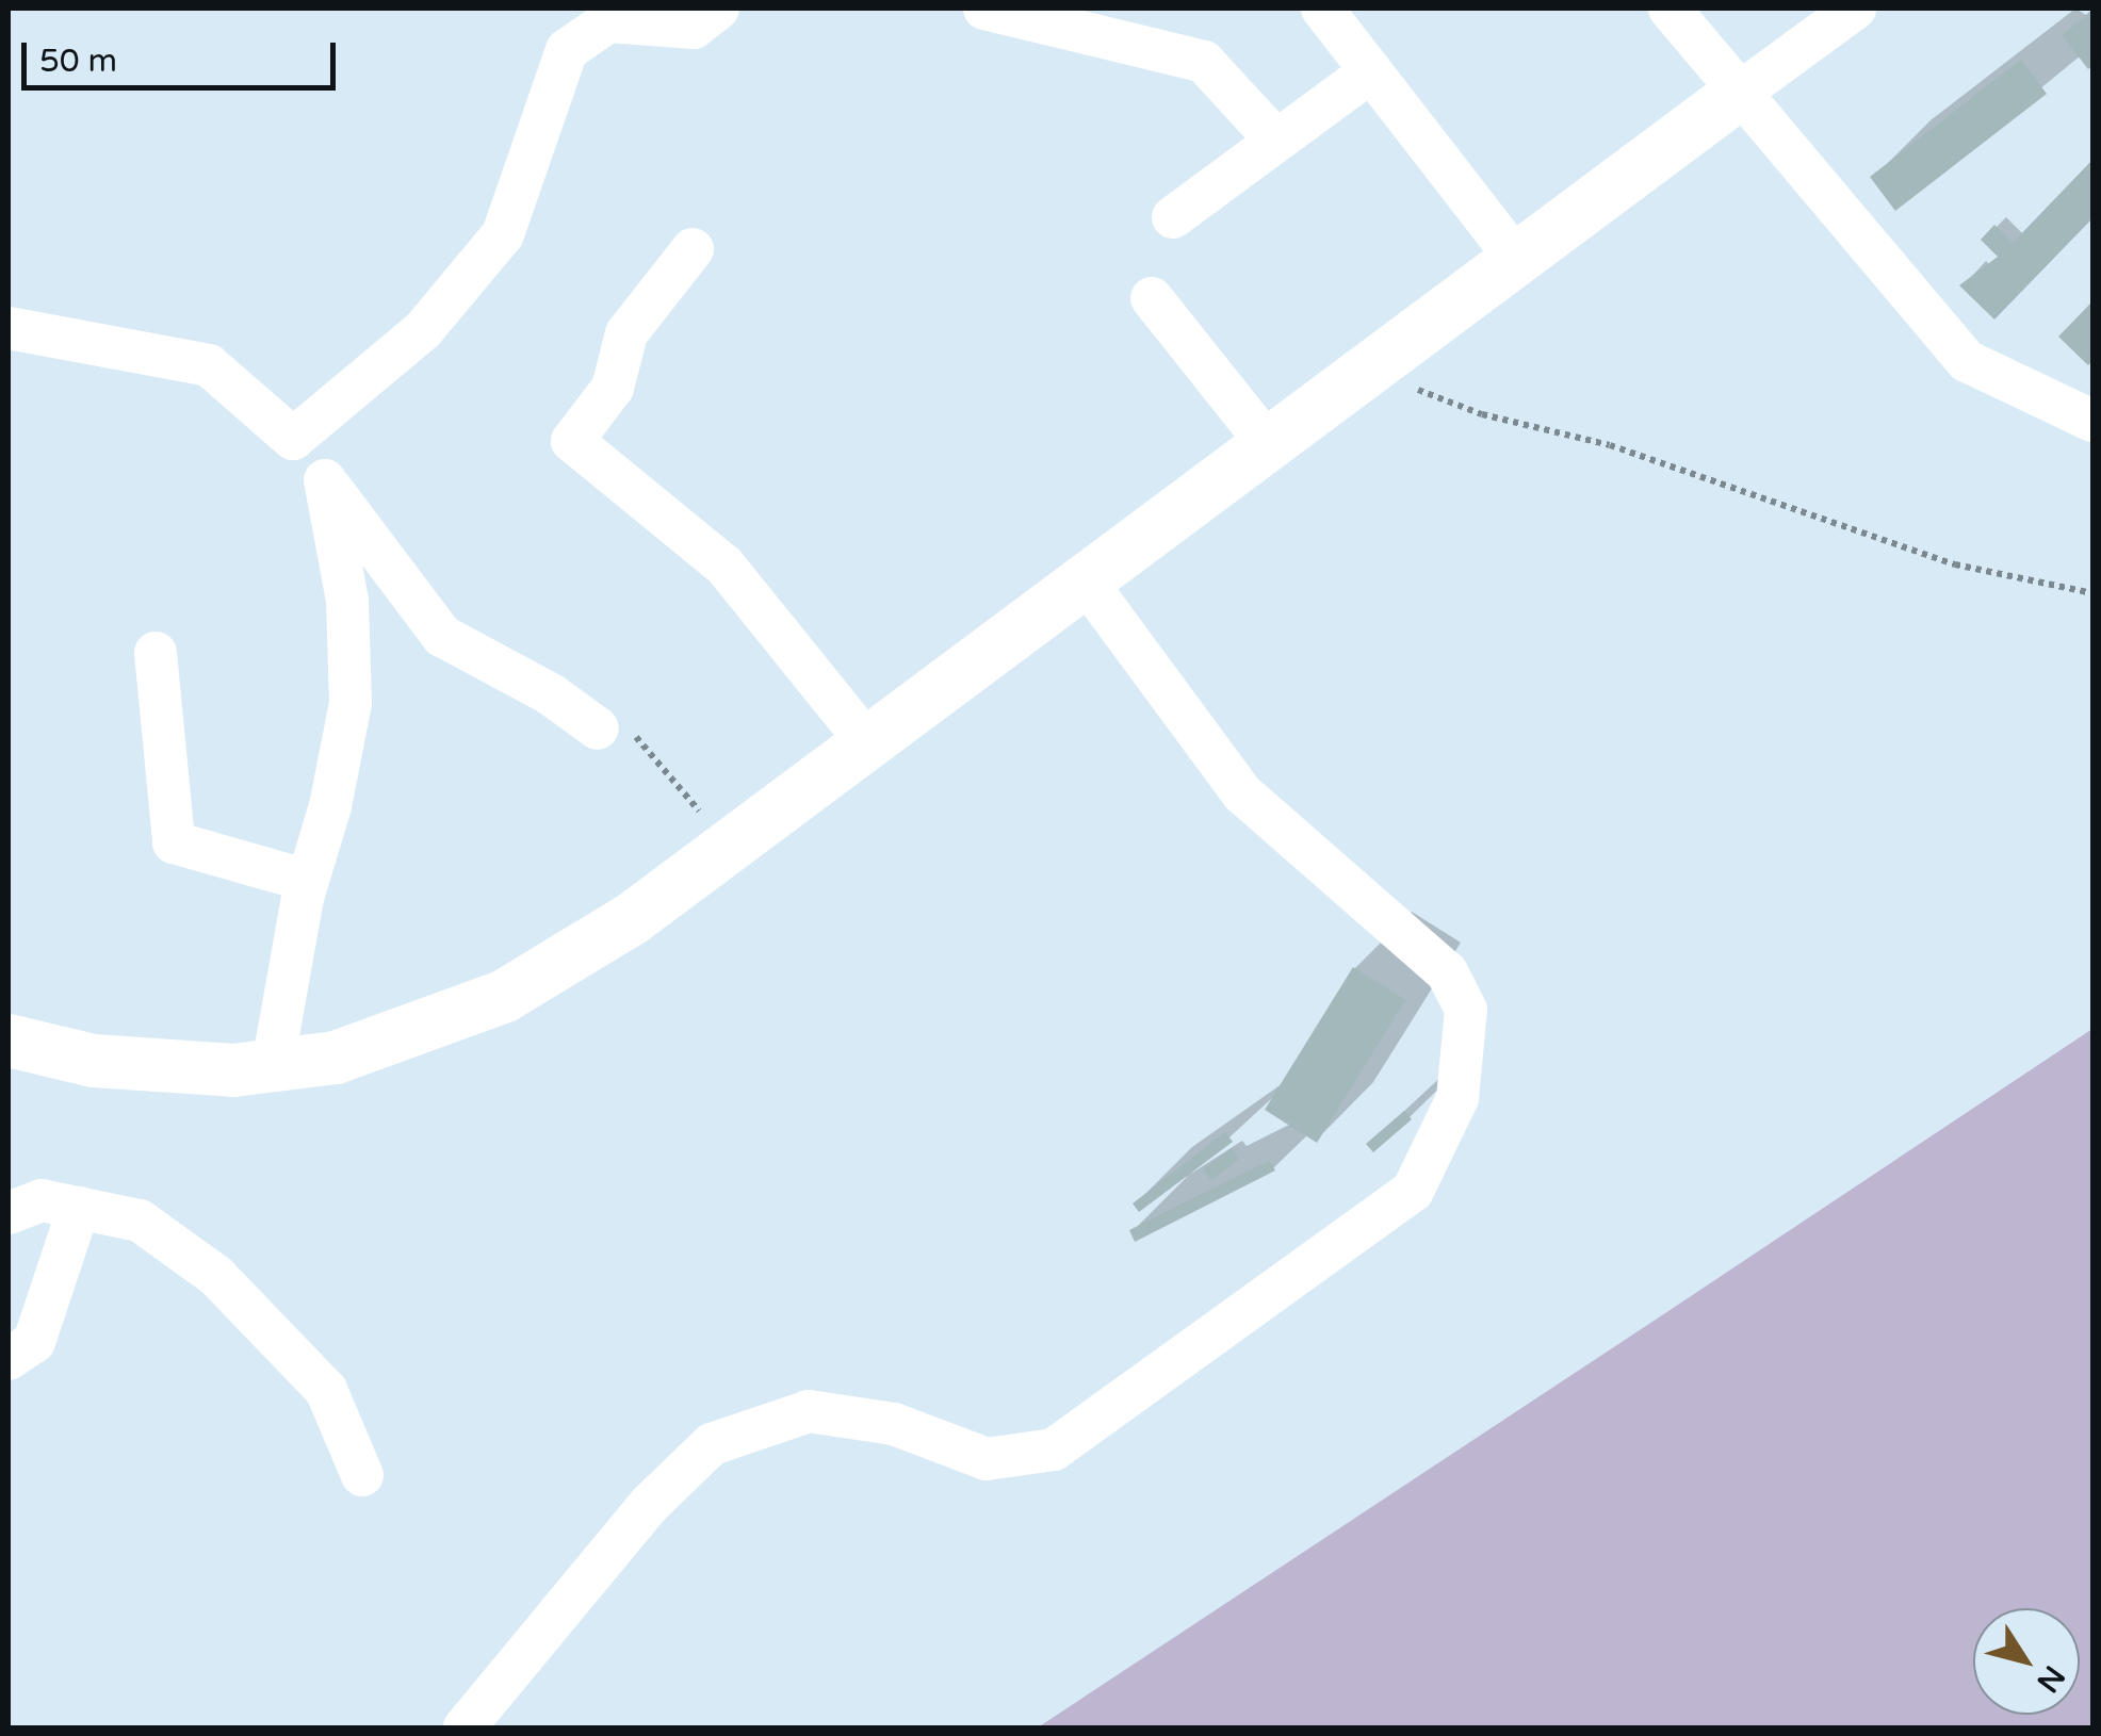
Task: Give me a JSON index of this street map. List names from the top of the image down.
{
  "scale_bar": "50 m",
  "north": "bottom right"
}
